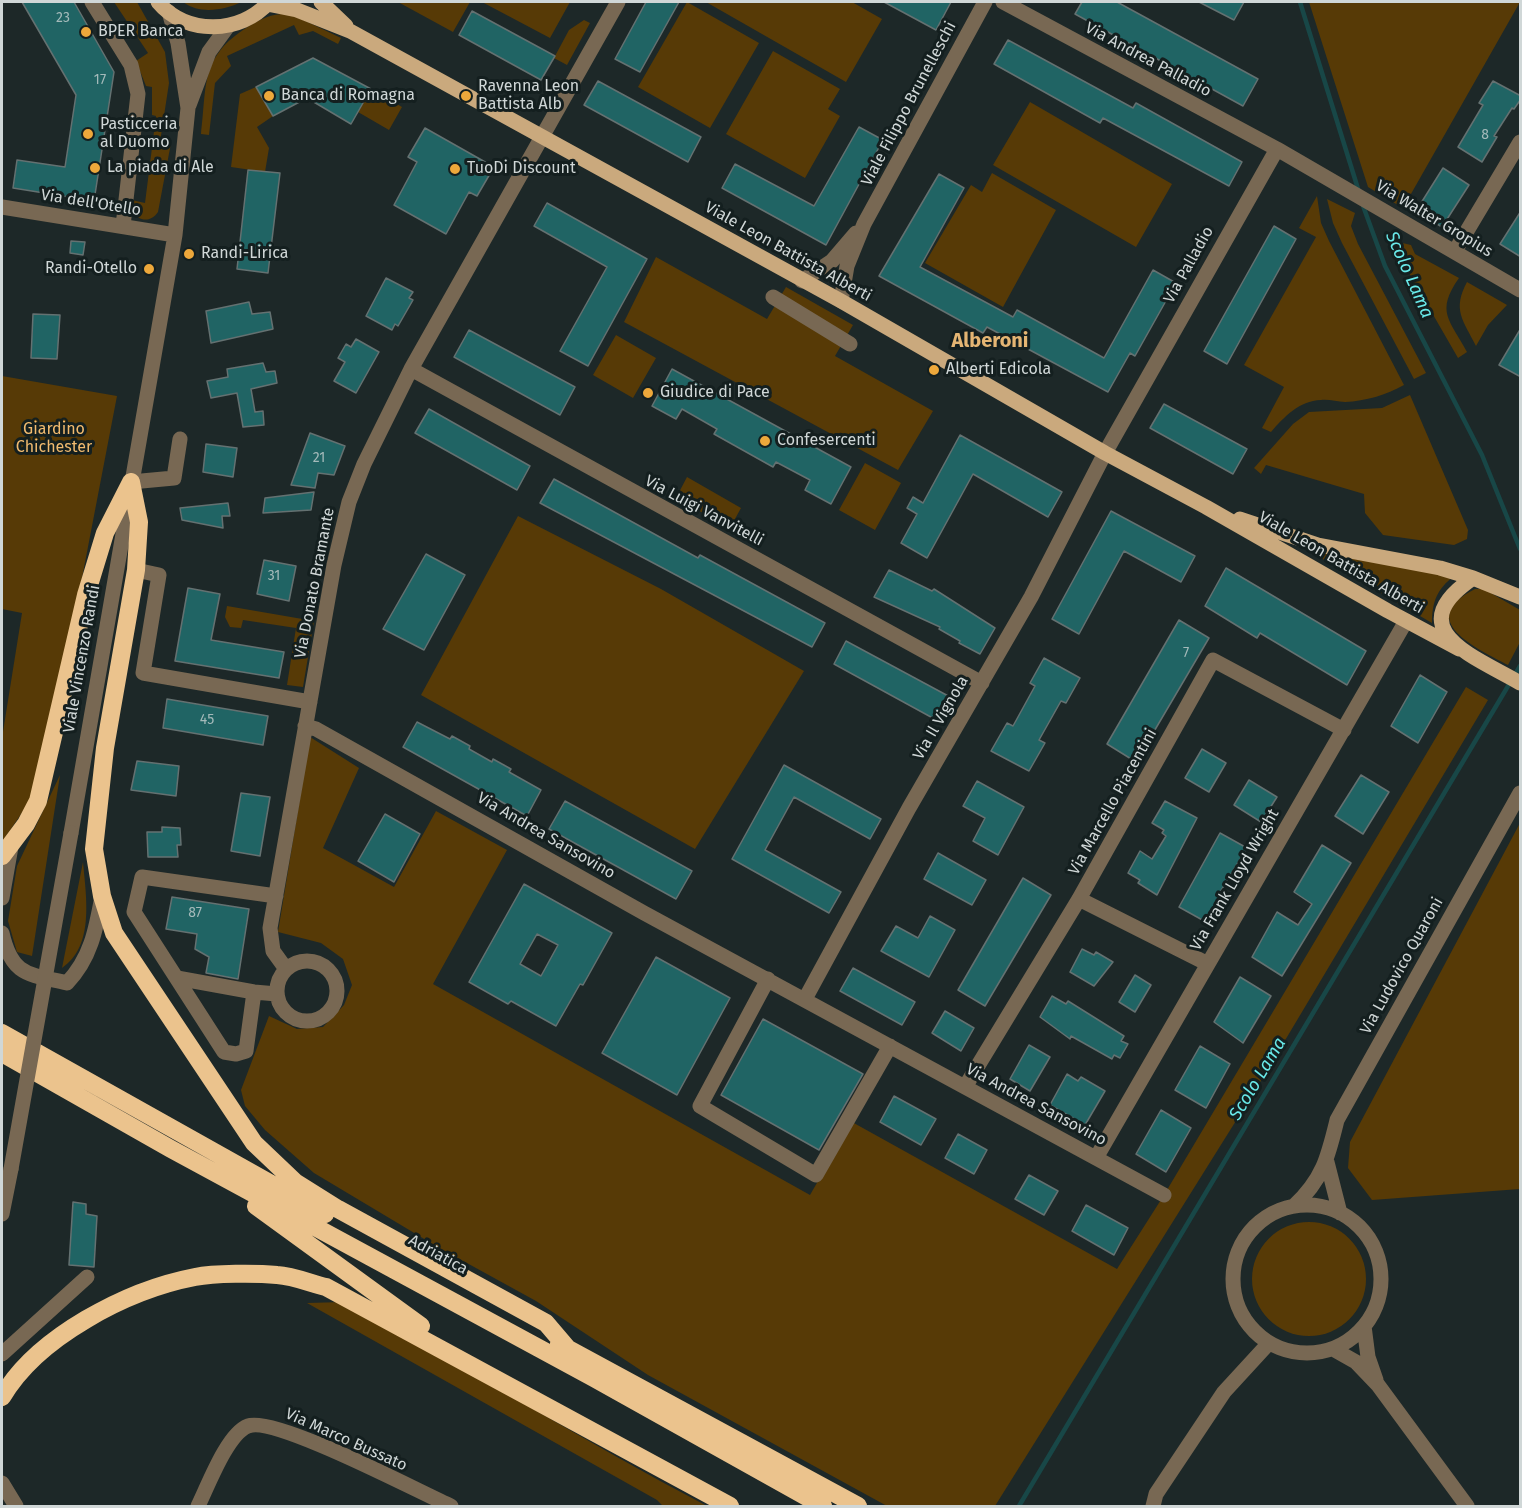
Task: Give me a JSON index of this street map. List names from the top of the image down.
{
  "streets": {
    "highway": ["Adriatica"],
    "main road": ["Viale Leon Battista Alberti"],
    "street": [
      "Via Andrea Palladio",
      "Viale Filippo Brunelleschi",
      "Via dell'Otello",
      "Via Walter Gropius",
      "Via Palladio",
      "Via Luigi Vanvitelli",
      "Via Donato Bramante",
      "Viale Vincenzo Randi",
      "Via Il Vignola",
      "Via Marcello Piacentini",
      "Via Andrea Sansovino",
      "Via Frank Lloyd Wright",
      "Via Ludovico Quaroni",
      "Via Marco Bussato"
    ]
  },
  "crossings": [
    ["Via Andrea Palladio", "Via Walter Gropius"],
    ["Via Andrea Palladio", "Via Palladio"],
    ["Viale Filippo Brunelleschi", "Viale Leon Battista Alberti"],
    ["Via dell'Otello", "Viale Vincenzo Randi"],
    ["Via Walter Gropius", "Via Palladio"],
    ["Viale Leon Battista Alberti", "Via Palladio"],
    ["Viale Leon Battista Alberti", "Via Donato Bramante"],
    ["Viale Leon Battista Alberti", "Via Il Vignola"],
    ["Viale Leon Battista Alberti", "Via Frank Lloyd Wright"],
    ["Via Palladio", "Via Il Vignola"],
    ["Via Luigi Vanvitelli", "Via Donato Bramante"],
    ["Via Luigi Vanvitelli", "Via Il Vignola"],
    ["Via Donato Bramante", "Via Andrea Sansovino"],
    ["Via Il Vignola", "Via Andrea Sansovino"],
    ["Via Marcello Piacentini", "Via Andrea Sansovino"],
    ["Via Marcello Piacentini", "Via Frank Lloyd Wright"],
    ["Via Andrea Sansovino", "Via Frank Lloyd Wright"]
  ],
  "districts": ["Alberoni"],
  "water": ["Scolo Lama"],
  "parks": ["Giardino Chichester"],
  "places": [
    "BPER Banca",
    "Banca di Romagna",
    "Ravenna Leon Battista Alb",
    "Pasticceria al Duomo",
    "La piada di Ale",
    "TuoDi Discount",
    "Randi-Lirica",
    "Randi-Otello",
    "Alberti Edicola",
    "Giudice di Pace",
    "Confesercenti"
  ],
  "house_numbers": [
    "23",
    "17",
    "8",
    "21",
    "31",
    "7",
    "45",
    "87"
  ]
}
